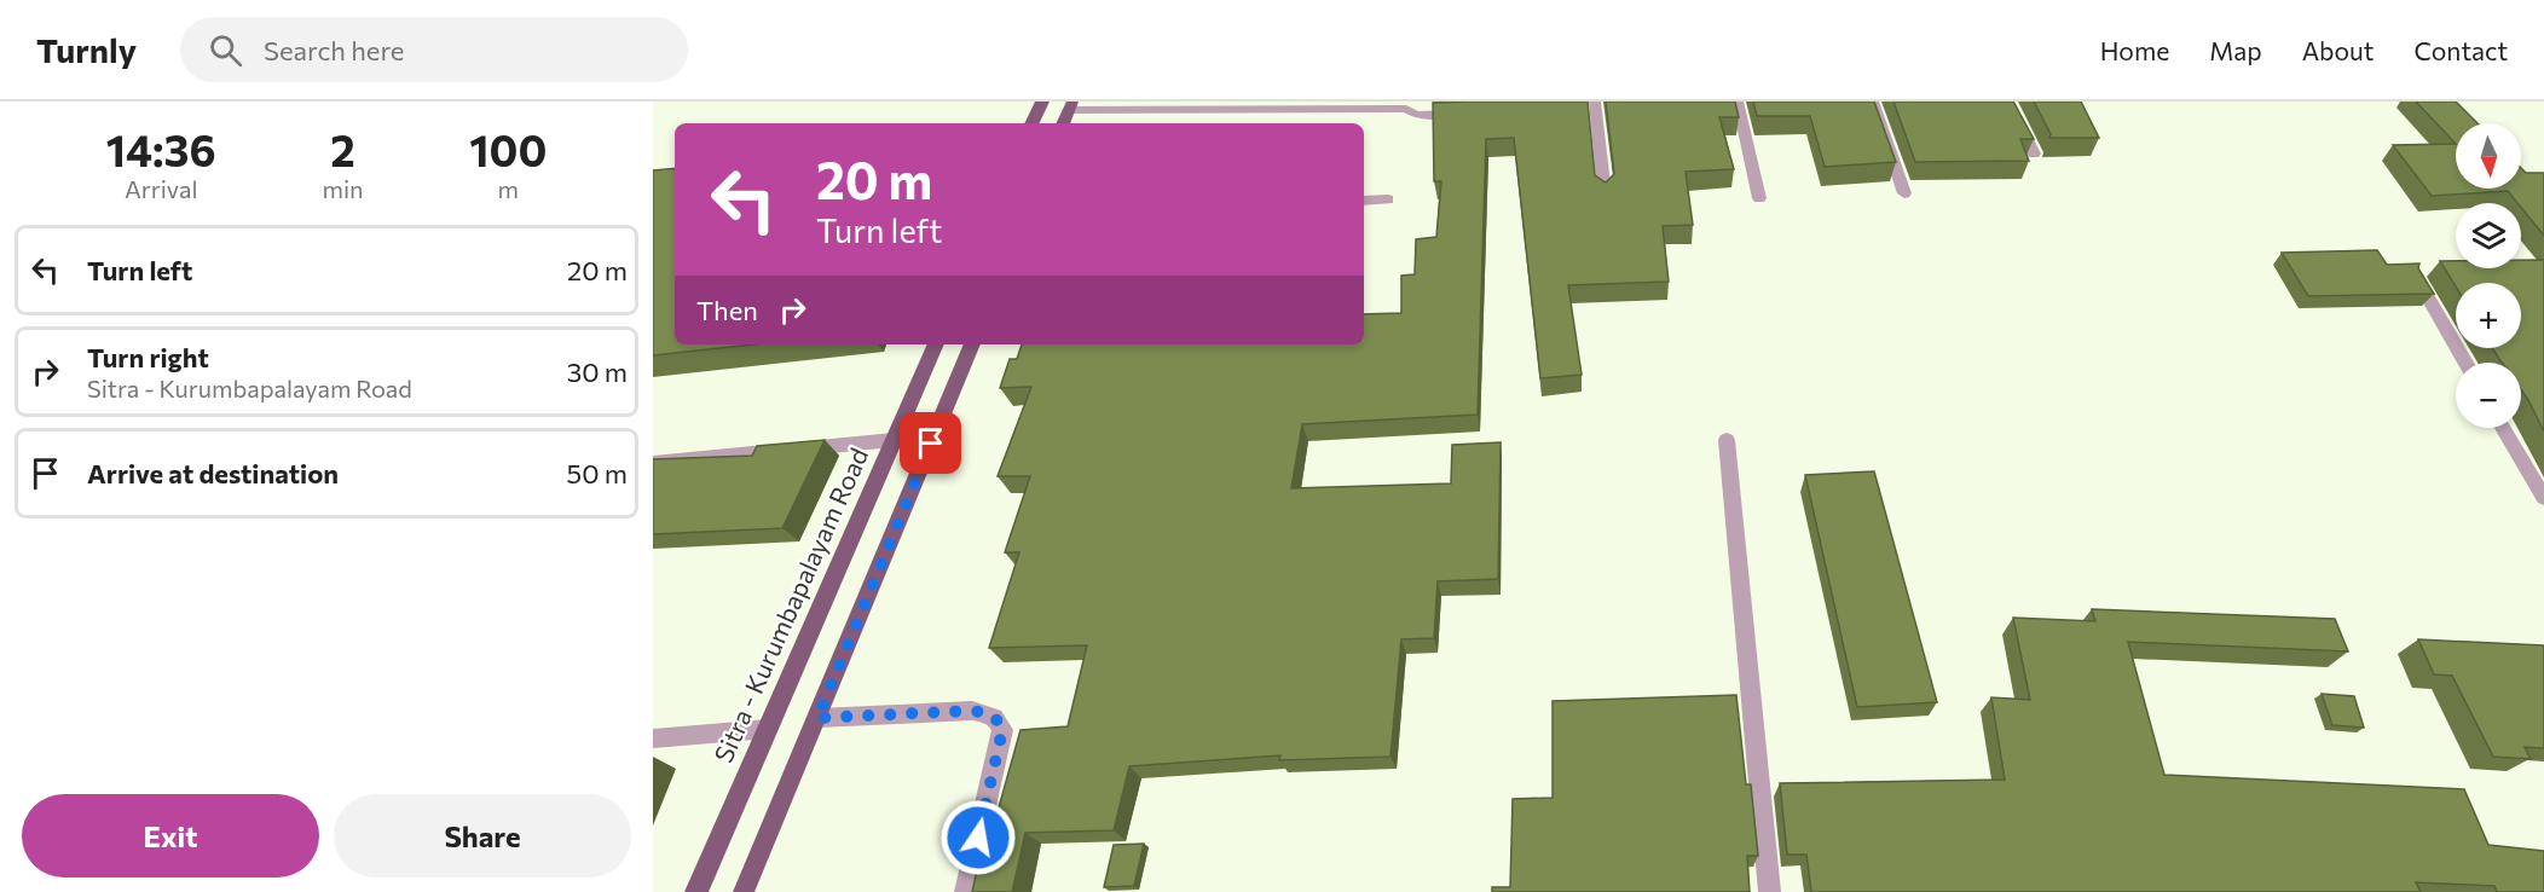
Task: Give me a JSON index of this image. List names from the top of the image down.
{
  "streets": {
    "main road": ["Sitra - Kurumbapalayam Road"]
  },
  "north": "bottom",
  "page": {
    "header": "Turnly",
    "search": "Search here",
    "nav": [
      "Home",
      "Map",
      "About",
      "Contact"
    ],
    "eta": [
      "14:36",
      "Arrival",
      "2",
      "min",
      "100",
      "m"
    ],
    "map_buttons": ["+", "−"],
    "turn": ["20 m", "Turn left"],
    "list": [
      {
        "name": "Turn left",
        "value": "20 m"
      },
      {
        "name": "Turn right",
        "note": "Sitra - Kurumbapalayam Road",
        "value": "30 m"
      },
      {
        "name": "Arrive at destination",
        "value": "50 m"
      }
    ],
    "then": "Then",
    "buttons": ["Exit", "Share"]
  }
}
